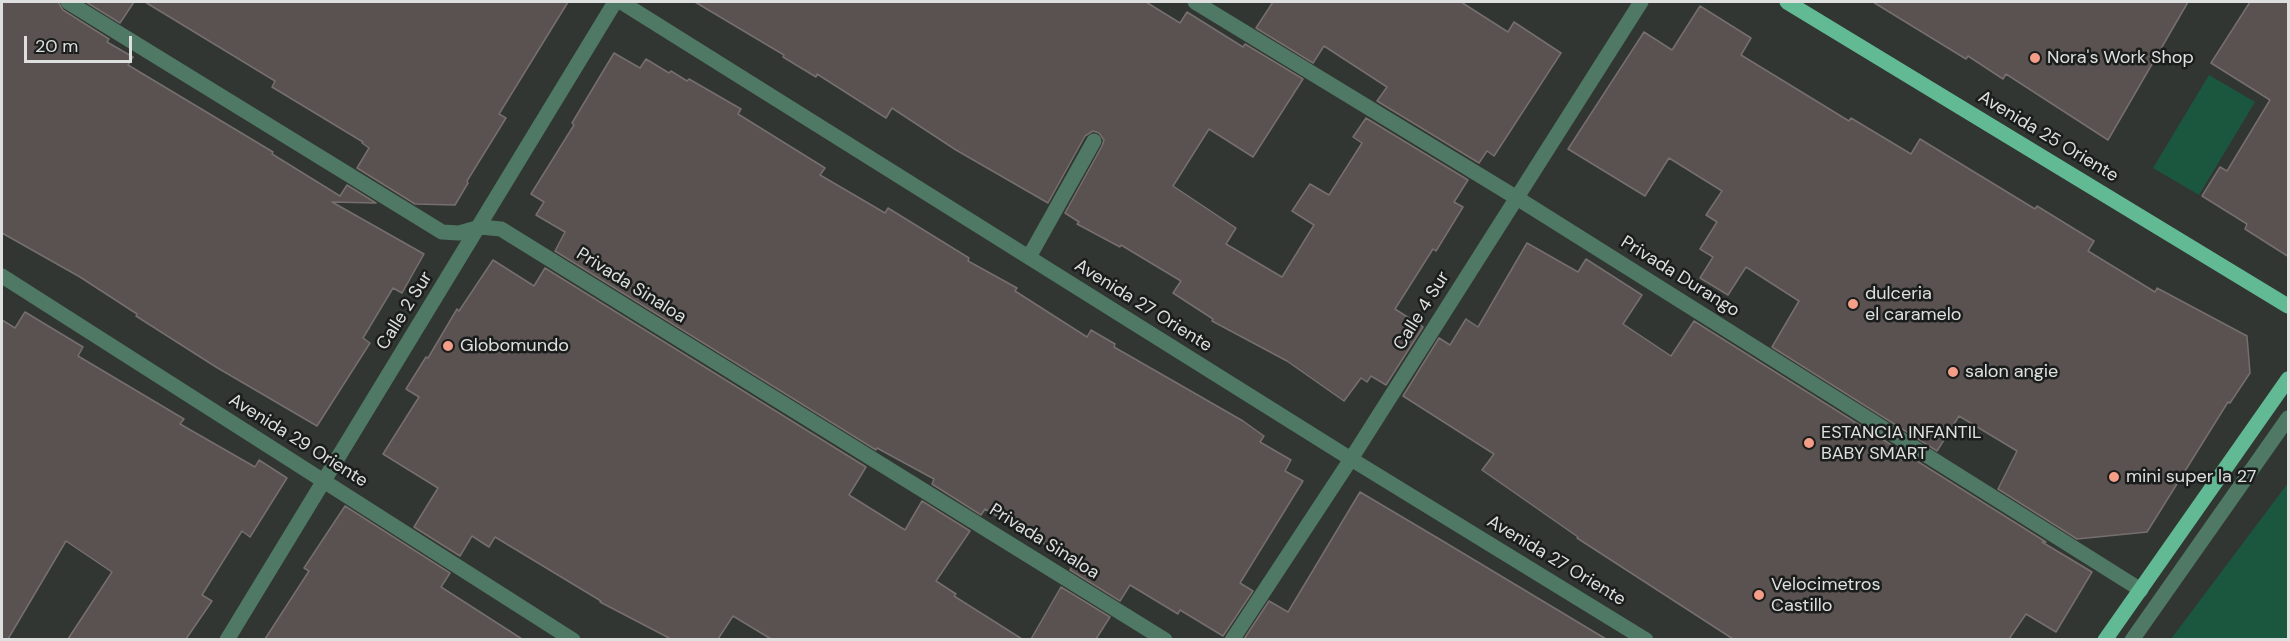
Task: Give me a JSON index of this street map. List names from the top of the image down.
{
  "streets": {
    "main road": ["Avenida 25 Oriente"],
    "street": [
      "Privada Durango",
      "Privada Sinaloa",
      "Avenida 27 Oriente",
      "Calle 2 Sur",
      "Calle 4 Sur",
      "Avenida 29 Oriente"
    ]
  },
  "crossings": [
    ["Privada Durango", "Calle 4 Sur"],
    ["Privada Sinaloa", "Calle 2 Sur"],
    ["Avenida 27 Oriente", "Calle 4 Sur"],
    ["Calle 2 Sur", "Avenida 29 Oriente"]
  ],
  "places": [
    "Nora's Work Shop",
    "dulceria el caramelo",
    "Globomundo",
    "salon angie",
    "ESTANCIA INFANTIL BABY SMART",
    "mini super la 27",
    "Velocimetros Castillo"
  ],
  "scale_bar": "20 m"
}
